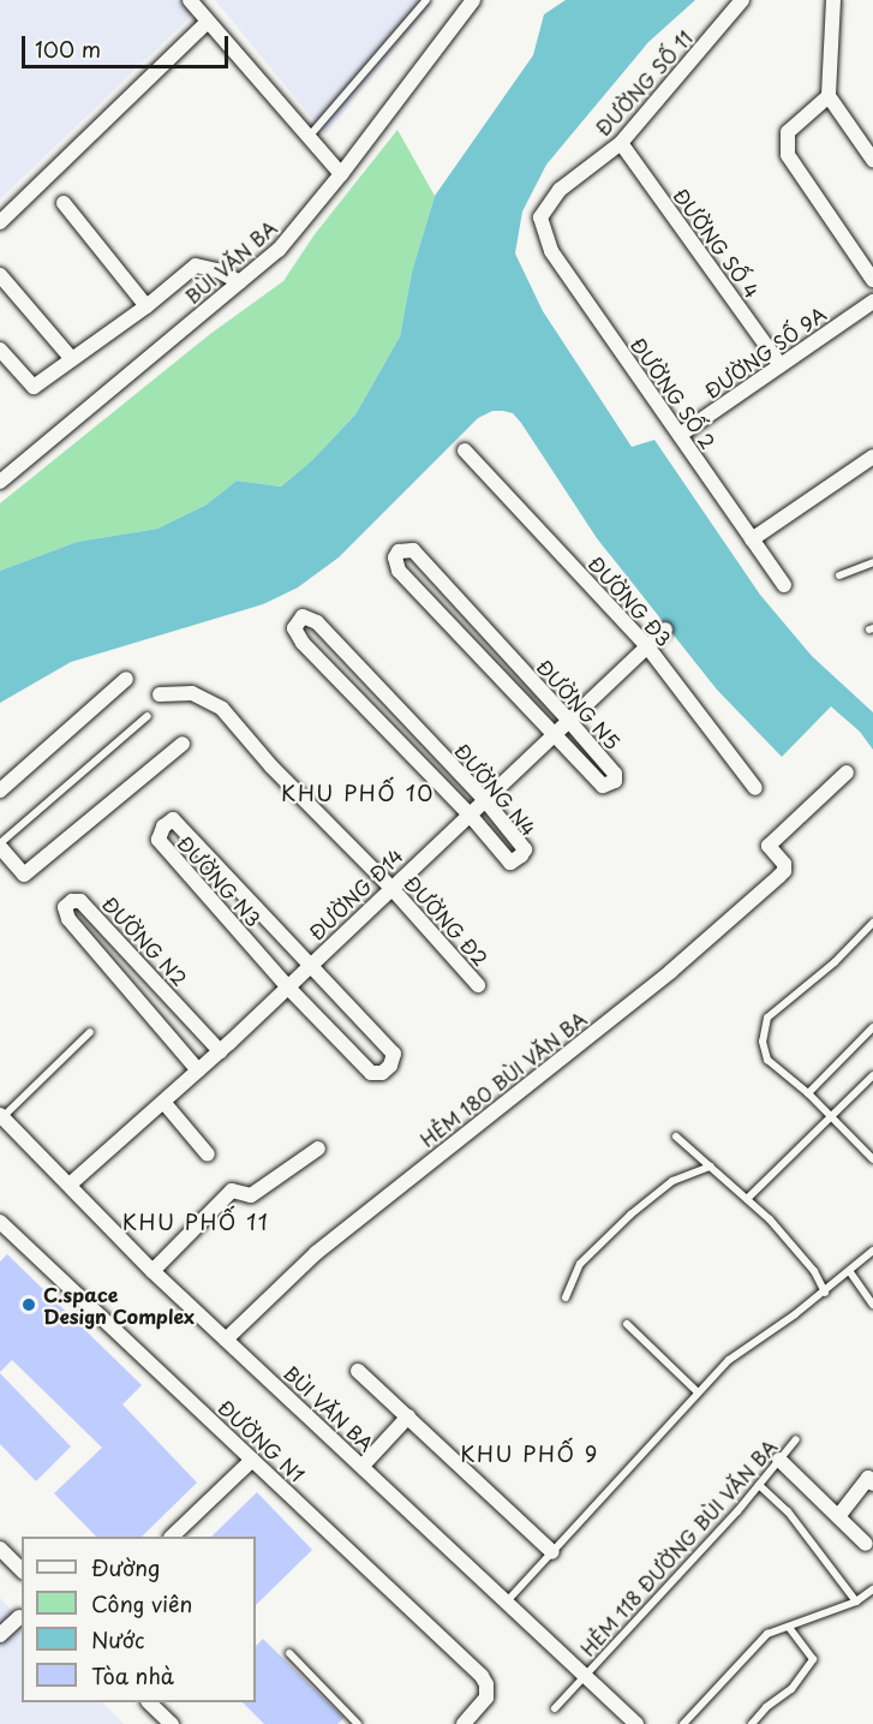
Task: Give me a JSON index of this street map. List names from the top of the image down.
{
  "streets": {
    "street": [
      "ĐƯỜNG SỐ 11",
      "ĐƯỜNG SỐ 4",
      "BÙI VĂN BA",
      "ĐƯỜNG SỐ 9A",
      "ĐƯỜNG SỐ 2",
      "ĐƯỜNG Đ3",
      "ĐƯỜNG N5",
      "ĐƯỜNG N4",
      "ĐƯỜNG N3",
      "ĐƯỜNG Đ14",
      "ĐƯỜNG Đ2",
      "ĐƯỜNG N2",
      "HẺM 180 BÙI VĂN BA",
      "ĐƯỜNG N1"
    ],
    "lane": ["HẺM 118 ĐƯỜNG BÙI VĂN BA"]
  },
  "crossings": [
    ["ĐƯỜNG SỐ 11", "ĐƯỜNG SỐ 4"],
    ["ĐƯỜNG SỐ 11", "ĐƯỜNG SỐ 2"],
    ["ĐƯỜNG SỐ 4", "ĐƯỜNG SỐ 9A"],
    ["BÙI VĂN BA", "ĐƯỜNG Đ14"],
    ["BÙI VĂN BA", "HẺM 180 BÙI VĂN BA"],
    ["BÙI VĂN BA", "HẺM 118 ĐƯỜNG BÙI VĂN BA"],
    ["ĐƯỜNG SỐ 9A", "ĐƯỜNG SỐ 2"],
    ["ĐƯỜNG Đ3", "ĐƯỜNG Đ14"],
    ["ĐƯỜNG N5", "ĐƯỜNG Đ14"],
    ["ĐƯỜNG N4", "ĐƯỜNG Đ14"],
    ["ĐƯỜNG N3", "ĐƯỜNG Đ14"],
    ["ĐƯỜNG Đ14", "ĐƯỜNG Đ2"],
    ["ĐƯỜNG Đ14", "ĐƯỜNG N2"]
  ],
  "districts": ["KHU PHỐ 10", "KHU PHỐ 11", "KHU PHỐ 9"],
  "places": ["C.space Design Complex"],
  "legend": [
    "Đường",
    "Công viên",
    "Nước",
    "Tòa nhà"
  ],
  "scale_bar": "100 m"
}
